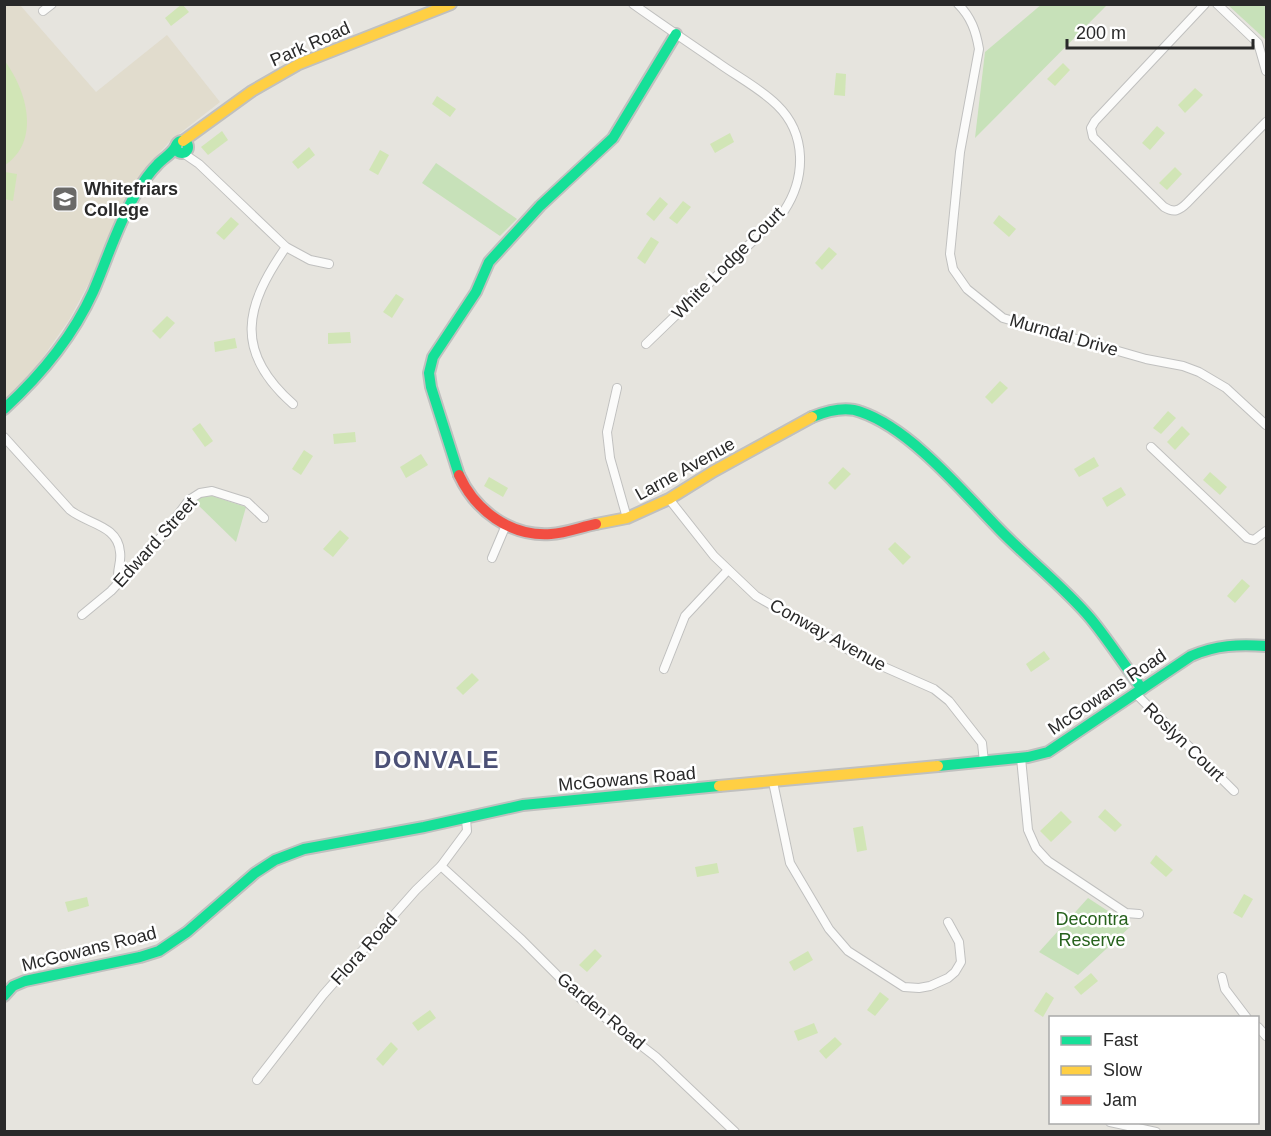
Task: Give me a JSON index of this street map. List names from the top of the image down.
{
  "streets": {
    "street": [
      "Park Road",
      "White Lodge Court",
      "Murndal Drive",
      "Larne Avenue",
      "Edward Street",
      "Conway Avenue",
      "McGowans Road",
      "Roslyn Court",
      "Flora Road",
      "Garden Road"
    ]
  },
  "crossings": [
    ["White Lodge Court", "Larne Avenue"],
    ["Larne Avenue", "Conway Avenue"],
    ["Larne Avenue", "McGowans Road"],
    ["Larne Avenue", "Roslyn Court"],
    ["Conway Avenue", "McGowans Road"],
    ["McGowans Road", "Roslyn Court"],
    ["McGowans Road", "Flora Road"],
    ["Flora Road", "Garden Road"]
  ],
  "districts": ["DONVALE"],
  "parks": ["Decontra Reserve"],
  "places": {
    "school or university": ["Whitefriars College"]
  },
  "legend": ["Fast", "Slow", "Jam"],
  "scale_bar": "200 m"
}
